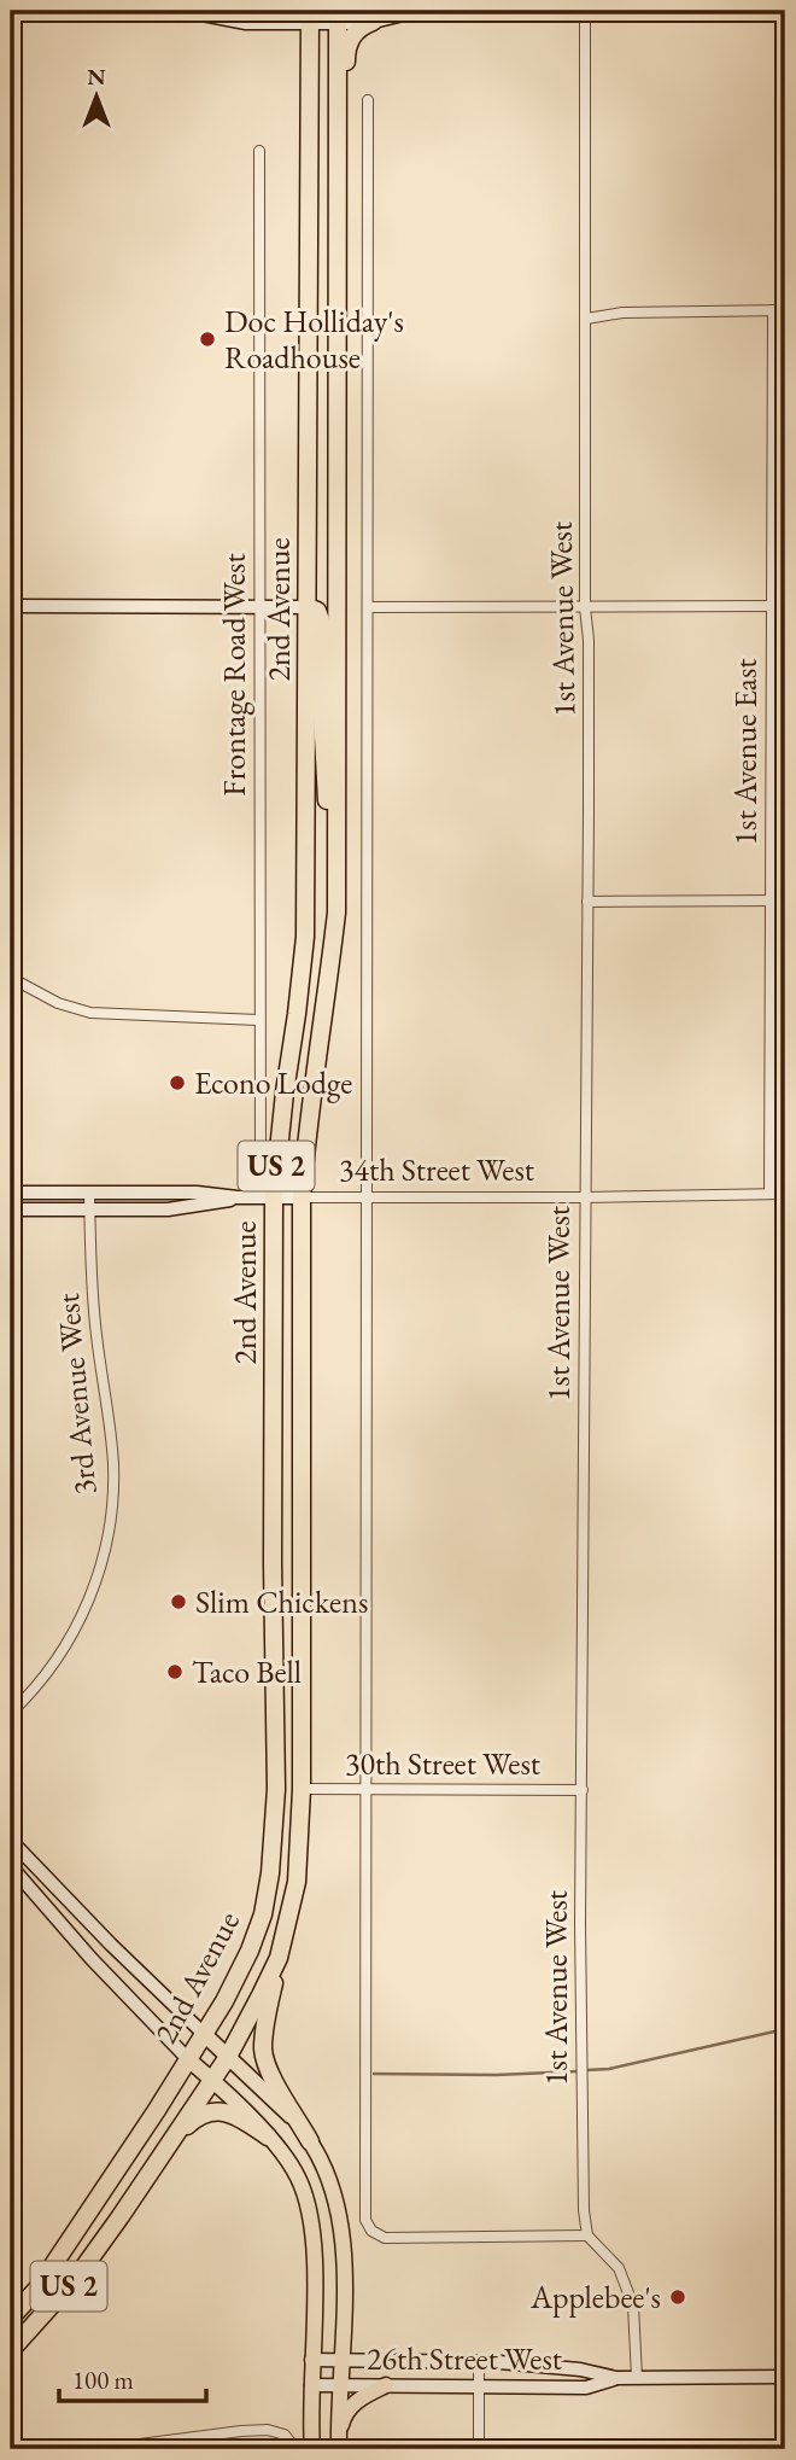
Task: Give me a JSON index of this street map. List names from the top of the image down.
{
  "streets": {
    "highway": ["2nd Avenue", "US 2"],
    "street": [
      "1st Avenue West",
      "Frontage Road West",
      "1st Avenue East",
      "34th Street West",
      "3rd Avenue West",
      "30th Street West",
      "26th Street West"
    ]
  },
  "crossings": [
    ["2nd Avenue", "Frontage Road West"],
    ["2nd Avenue", "34th Street West"],
    ["2nd Avenue", "30th Street West"],
    ["1st Avenue West", "34th Street West"],
    ["1st Avenue West", "30th Street West"],
    ["Frontage Road West", "34th Street West"],
    ["1st Avenue East", "34th Street West"],
    ["34th Street West", "3rd Avenue West"]
  ],
  "places": [
    "Doc Holliday's Roadhouse",
    "Econo Lodge",
    "Slim Chickens",
    "Taco Bell",
    "Applebee's"
  ],
  "scale_bar": "100 m",
  "north": "top"
}
